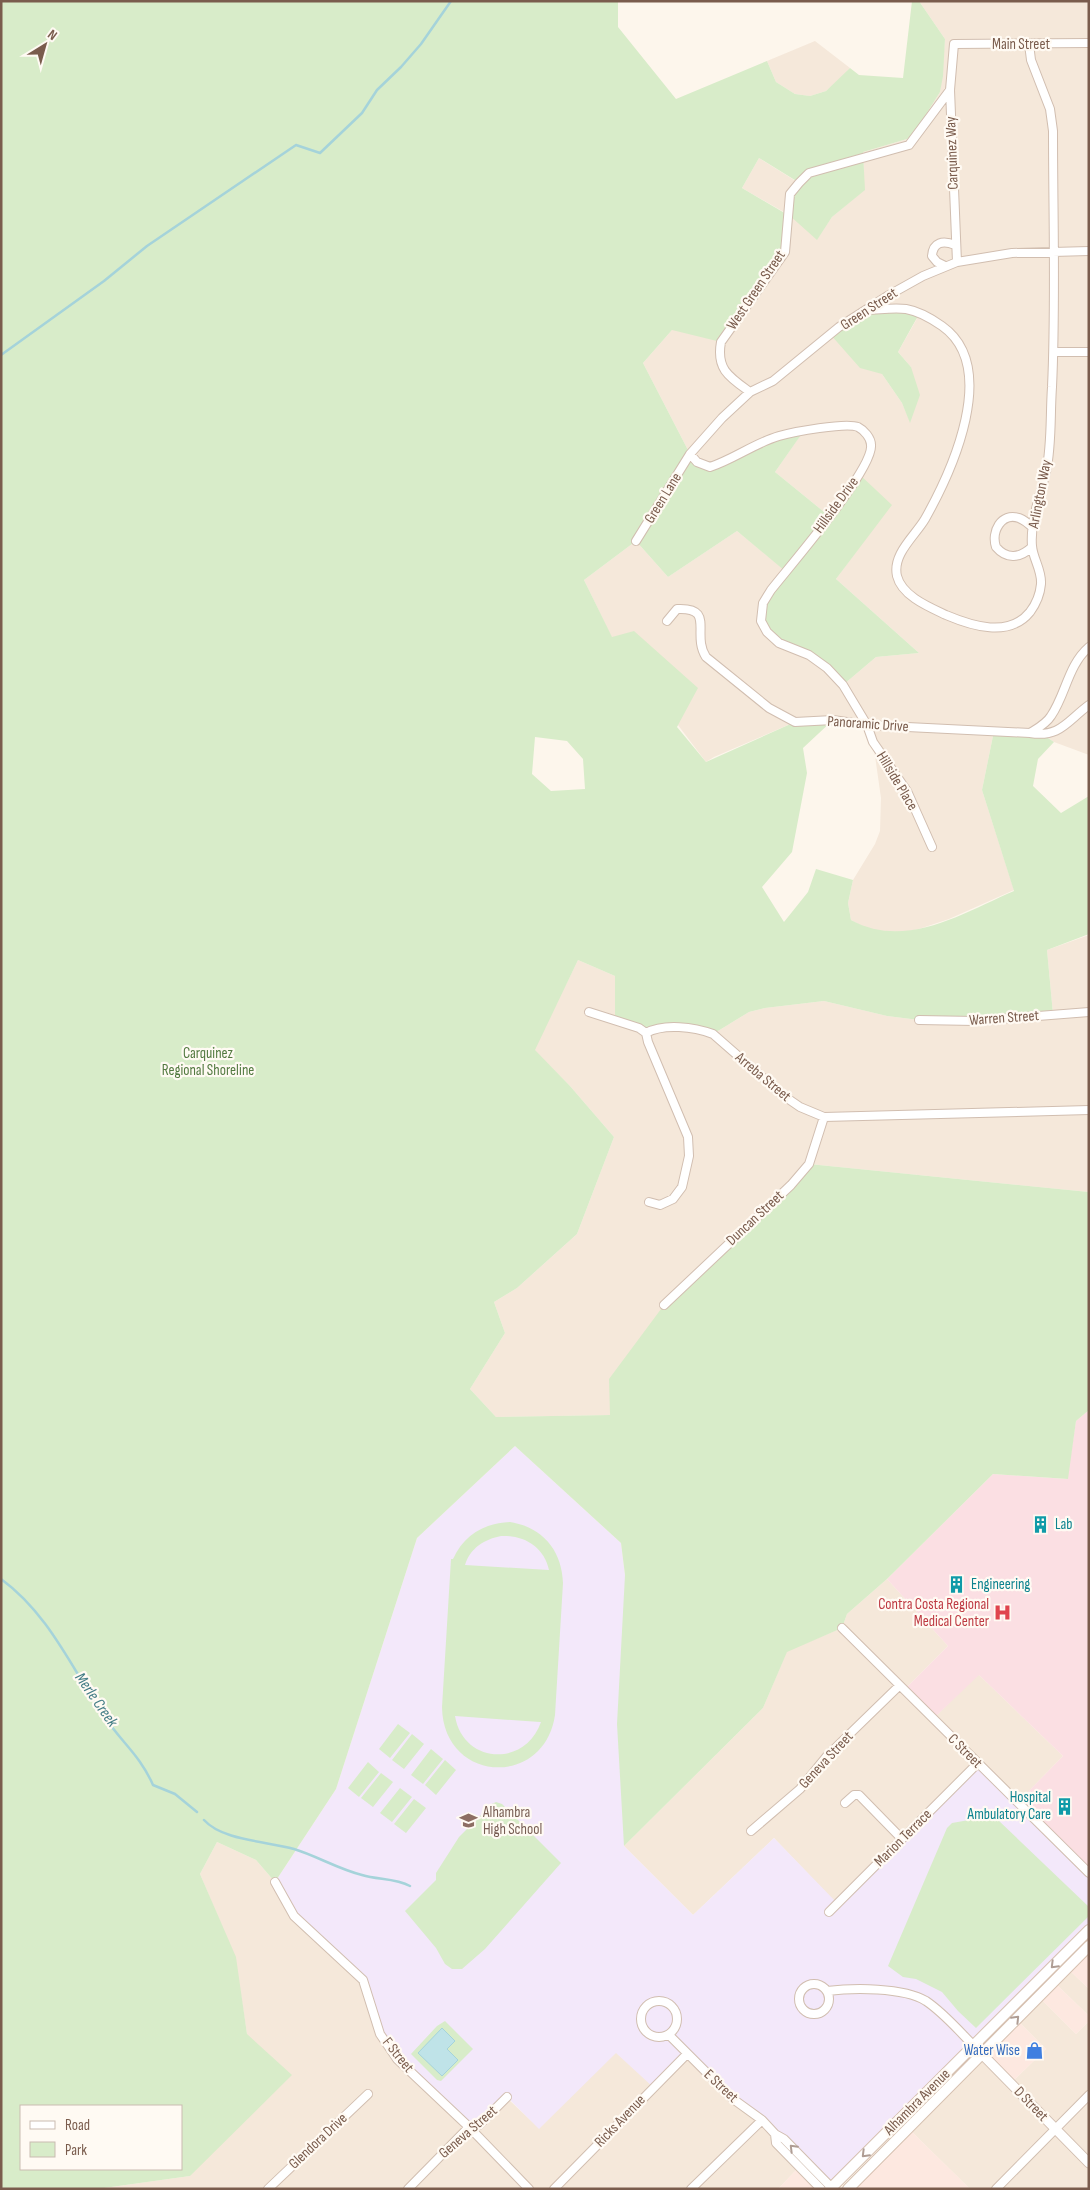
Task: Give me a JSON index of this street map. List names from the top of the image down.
{
  "streets": {
    "main road": ["Alhambra Avenue"],
    "street": [
      "Main Street",
      "Carquinez Way",
      "West Green Street",
      "Green Street",
      "Arlington Way",
      "Green Lane",
      "Hillside Drive",
      "Panoramic Drive",
      "Hillside Place",
      "Warren Street",
      "Arreba Street",
      "Duncan Street",
      "C Street",
      "Geneva Street",
      "Marion Terrace",
      "F Street",
      "E Street",
      "D Street",
      "Ricks Avenue",
      "Glendora Drive"
    ]
  },
  "crossings": [
    ["Main Street", "Carquinez Way"],
    ["Main Street", "Arlington Way"],
    ["Carquinez Way", "West Green Street"],
    ["Carquinez Way", "Green Street"],
    ["West Green Street", "Green Street"],
    ["Green Street", "Arlington Way"],
    ["Green Street", "Green Lane"],
    ["Green Street", "Hillside Drive"],
    ["Green Lane", "Hillside Drive"],
    ["Hillside Drive", "Panoramic Drive"],
    ["Hillside Drive", "Hillside Place"],
    ["Arreba Street", "Duncan Street"],
    ["C Street", "Geneva Street"],
    ["C Street", "Marion Terrace"],
    ["Geneva Street", "F Street"],
    ["E Street", "Alhambra Avenue"],
    ["E Street", "Ricks Avenue"],
    ["Alhambra Avenue", "D Street"]
  ],
  "water": ["Merle Creek"],
  "parks": ["Carquinez Regional Shoreline"],
  "places": {
    "building": ["Lab", "Engineering", "Hospital Ambulatory Care"],
    "hospital": ["Contra Costa Regional Medical Center"],
    "school or university": ["Alhambra High School"],
    "shop": ["Water Wise"]
  },
  "legend": ["Road", "Park"],
  "north": "top right"
}
